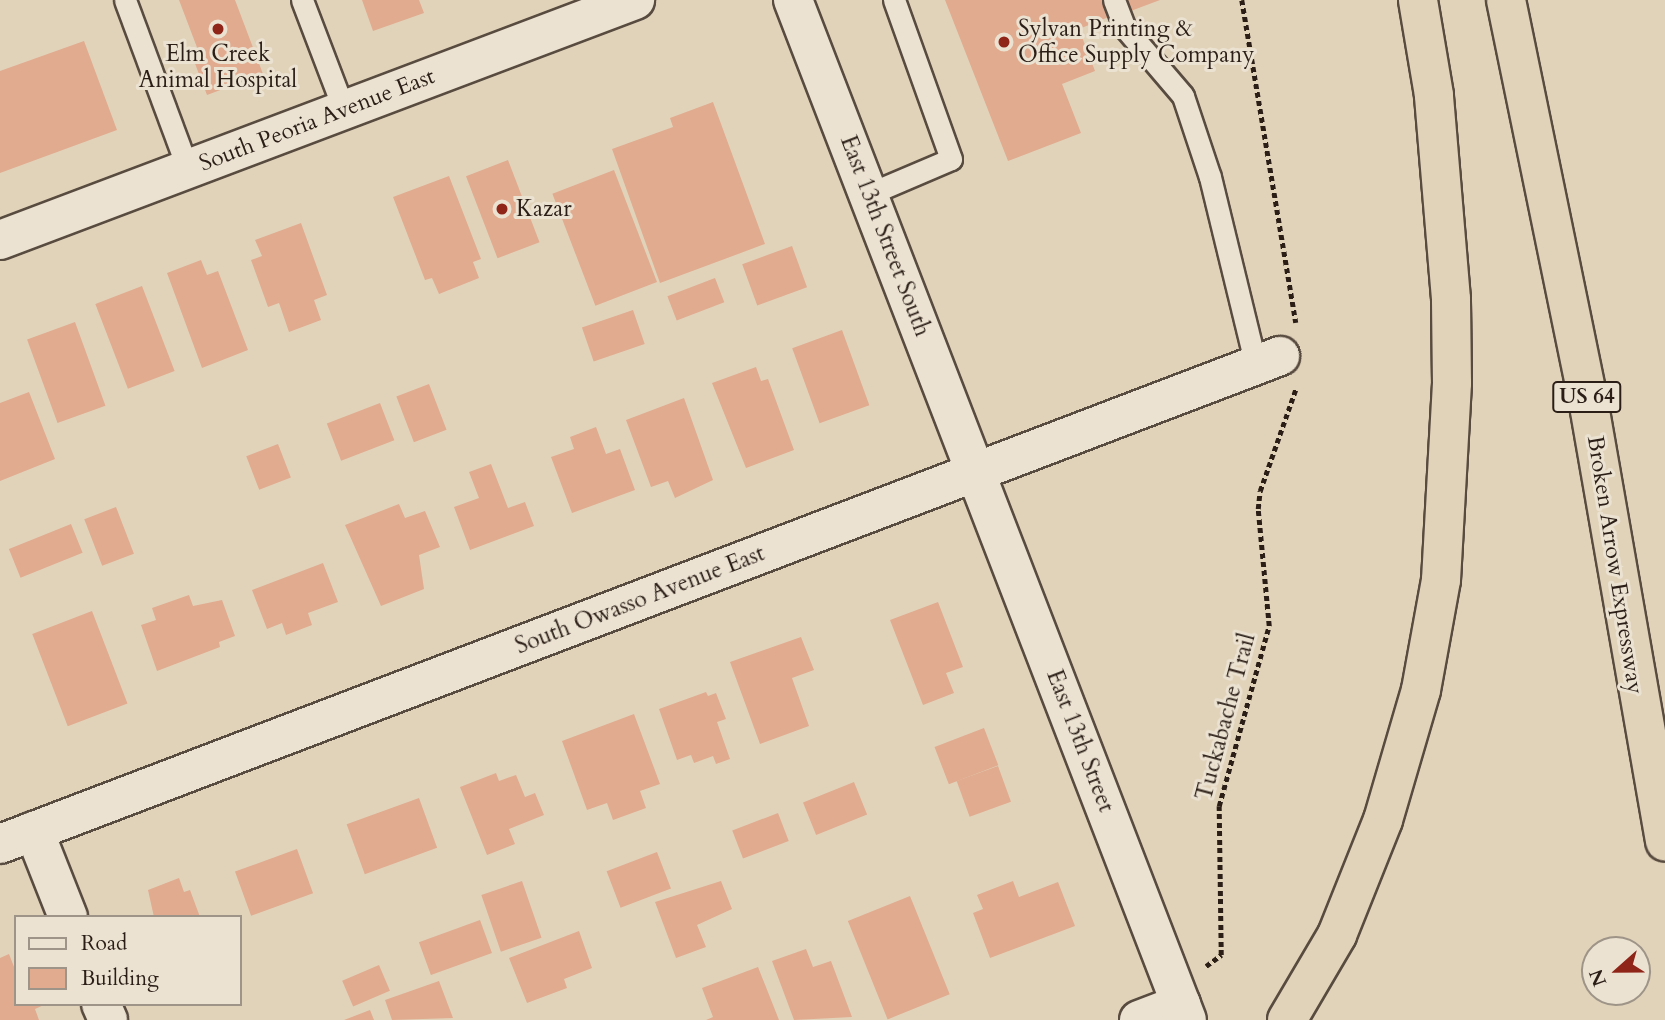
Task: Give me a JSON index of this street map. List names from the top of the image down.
{
  "streets": {
    "highway": ["US 64", "Broken Arrow Expressway"],
    "street": [
      "South Peoria Avenue East",
      "East 13th Street South",
      "South Owasso Avenue East",
      "East 13th Street"
    ],
    "path": ["Tuckabache Trail"]
  },
  "crossings": [
    ["East 13th Street South", "South Owasso Avenue East"],
    ["East 13th Street South", "East 13th Street"],
    ["South Owasso Avenue East", "Tuckabache Trail"],
    ["South Owasso Avenue East", "East 13th Street"],
    ["Tuckabache Trail", "East 13th Street"]
  ],
  "places": ["Elm Creek Animal Hospital", "Sylvan Printing & Office Supply Company", "Kazar"],
  "legend": ["Road", "Building"],
  "north": "left"
}
